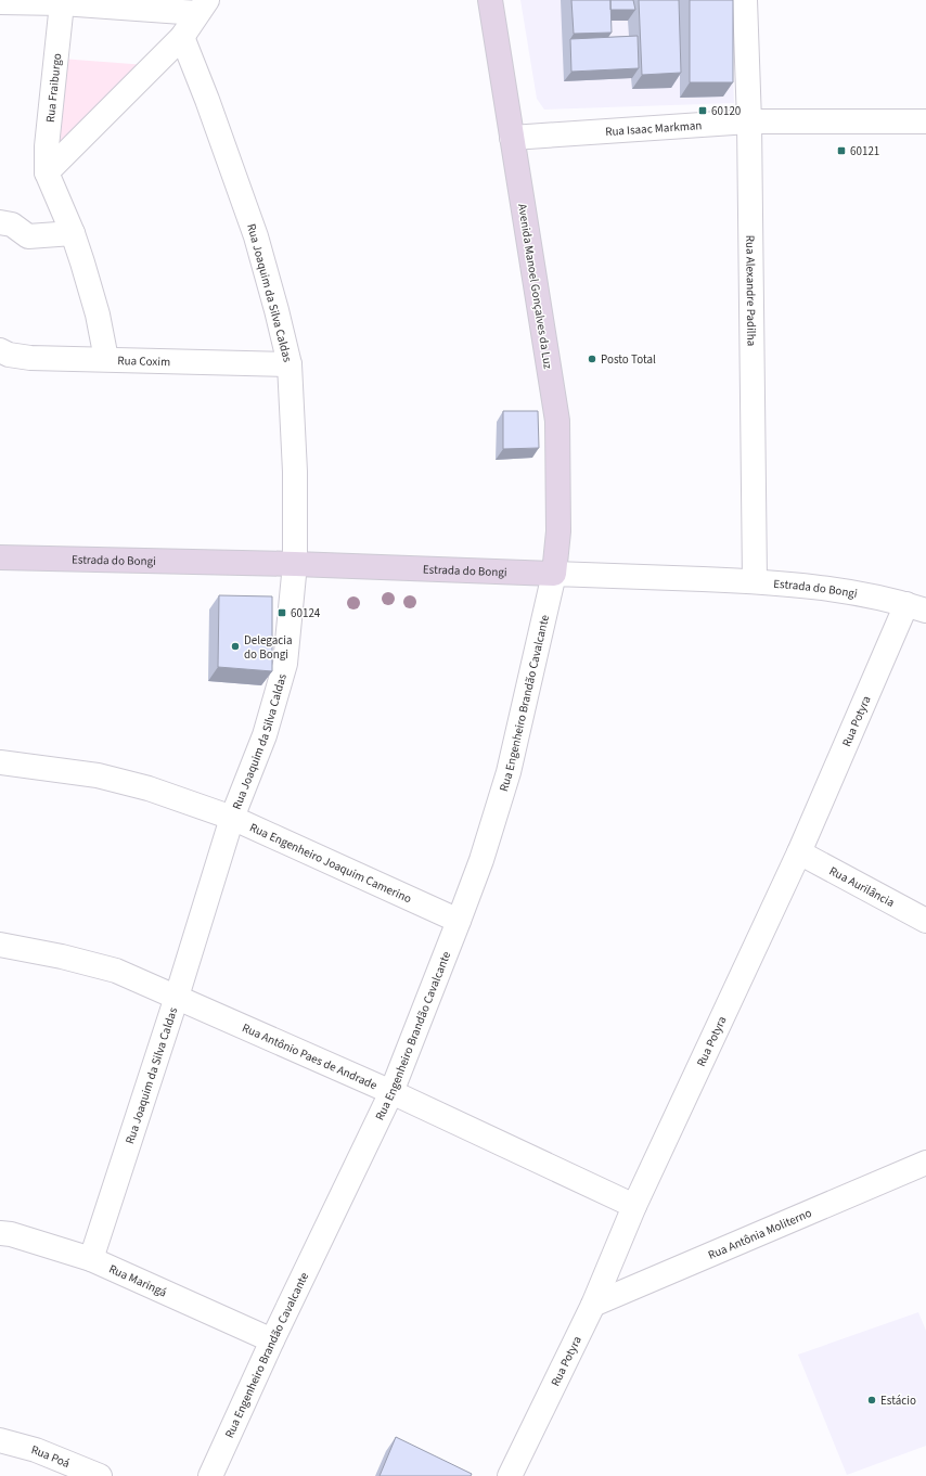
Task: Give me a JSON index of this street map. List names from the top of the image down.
{
  "streets": {
    "main road": ["Avenida Manoel Gonçalves da Luz", "Estrada do Bongi"],
    "street": [
      "Rua Fraiburgo",
      "Rua Isaac Markman",
      "Rua Alexandre Padilha",
      "Rua Joaquim da Silva Caldas",
      "Rua Coxim",
      "Rua Engenheiro Brandão Cavalcante",
      "Rua Potyra",
      "Rua Engenheiro Joaquim Camerino",
      "Rua Aurilância",
      "Rua Antônio Paes de Andrade",
      "Rua Antônia Moliterno",
      "Rua Maringá",
      "Rua Poá"
    ]
  },
  "crossings": [
    ["Rua Isaac Markman", "Avenida Manoel Gonçalves da Luz"],
    ["Rua Isaac Markman", "Rua Alexandre Padilha"],
    ["Avenida Manoel Gonçalves da Luz", "Estrada do Bongi"],
    ["Avenida Manoel Gonçalves da Luz", "Rua Engenheiro Brandão Cavalcante"],
    ["Rua Alexandre Padilha", "Estrada do Bongi"],
    ["Rua Joaquim da Silva Caldas", "Rua Coxim"],
    ["Rua Joaquim da Silva Caldas", "Estrada do Bongi"],
    ["Rua Joaquim da Silva Caldas", "Rua Engenheiro Joaquim Camerino"],
    ["Rua Joaquim da Silva Caldas", "Rua Antônio Paes de Andrade"],
    ["Rua Joaquim da Silva Caldas", "Rua Maringá"],
    ["Estrada do Bongi", "Rua Engenheiro Brandão Cavalcante"],
    ["Estrada do Bongi", "Rua Potyra"],
    ["Rua Engenheiro Brandão Cavalcante", "Rua Engenheiro Joaquim Camerino"],
    ["Rua Engenheiro Brandão Cavalcante", "Rua Antônio Paes de Andrade"],
    ["Rua Engenheiro Brandão Cavalcante", "Rua Maringá"],
    ["Rua Potyra", "Rua Aurilância"],
    ["Rua Potyra", "Rua Antônio Paes de Andrade"],
    ["Rua Potyra", "Rua Antônia Moliterno"]
  ],
  "places": {
    "transit": ["60120", "60121", "60124"],
    "other": ["Posto Total", "Delegacia do Bongi", "Estácio"]
  }
}
